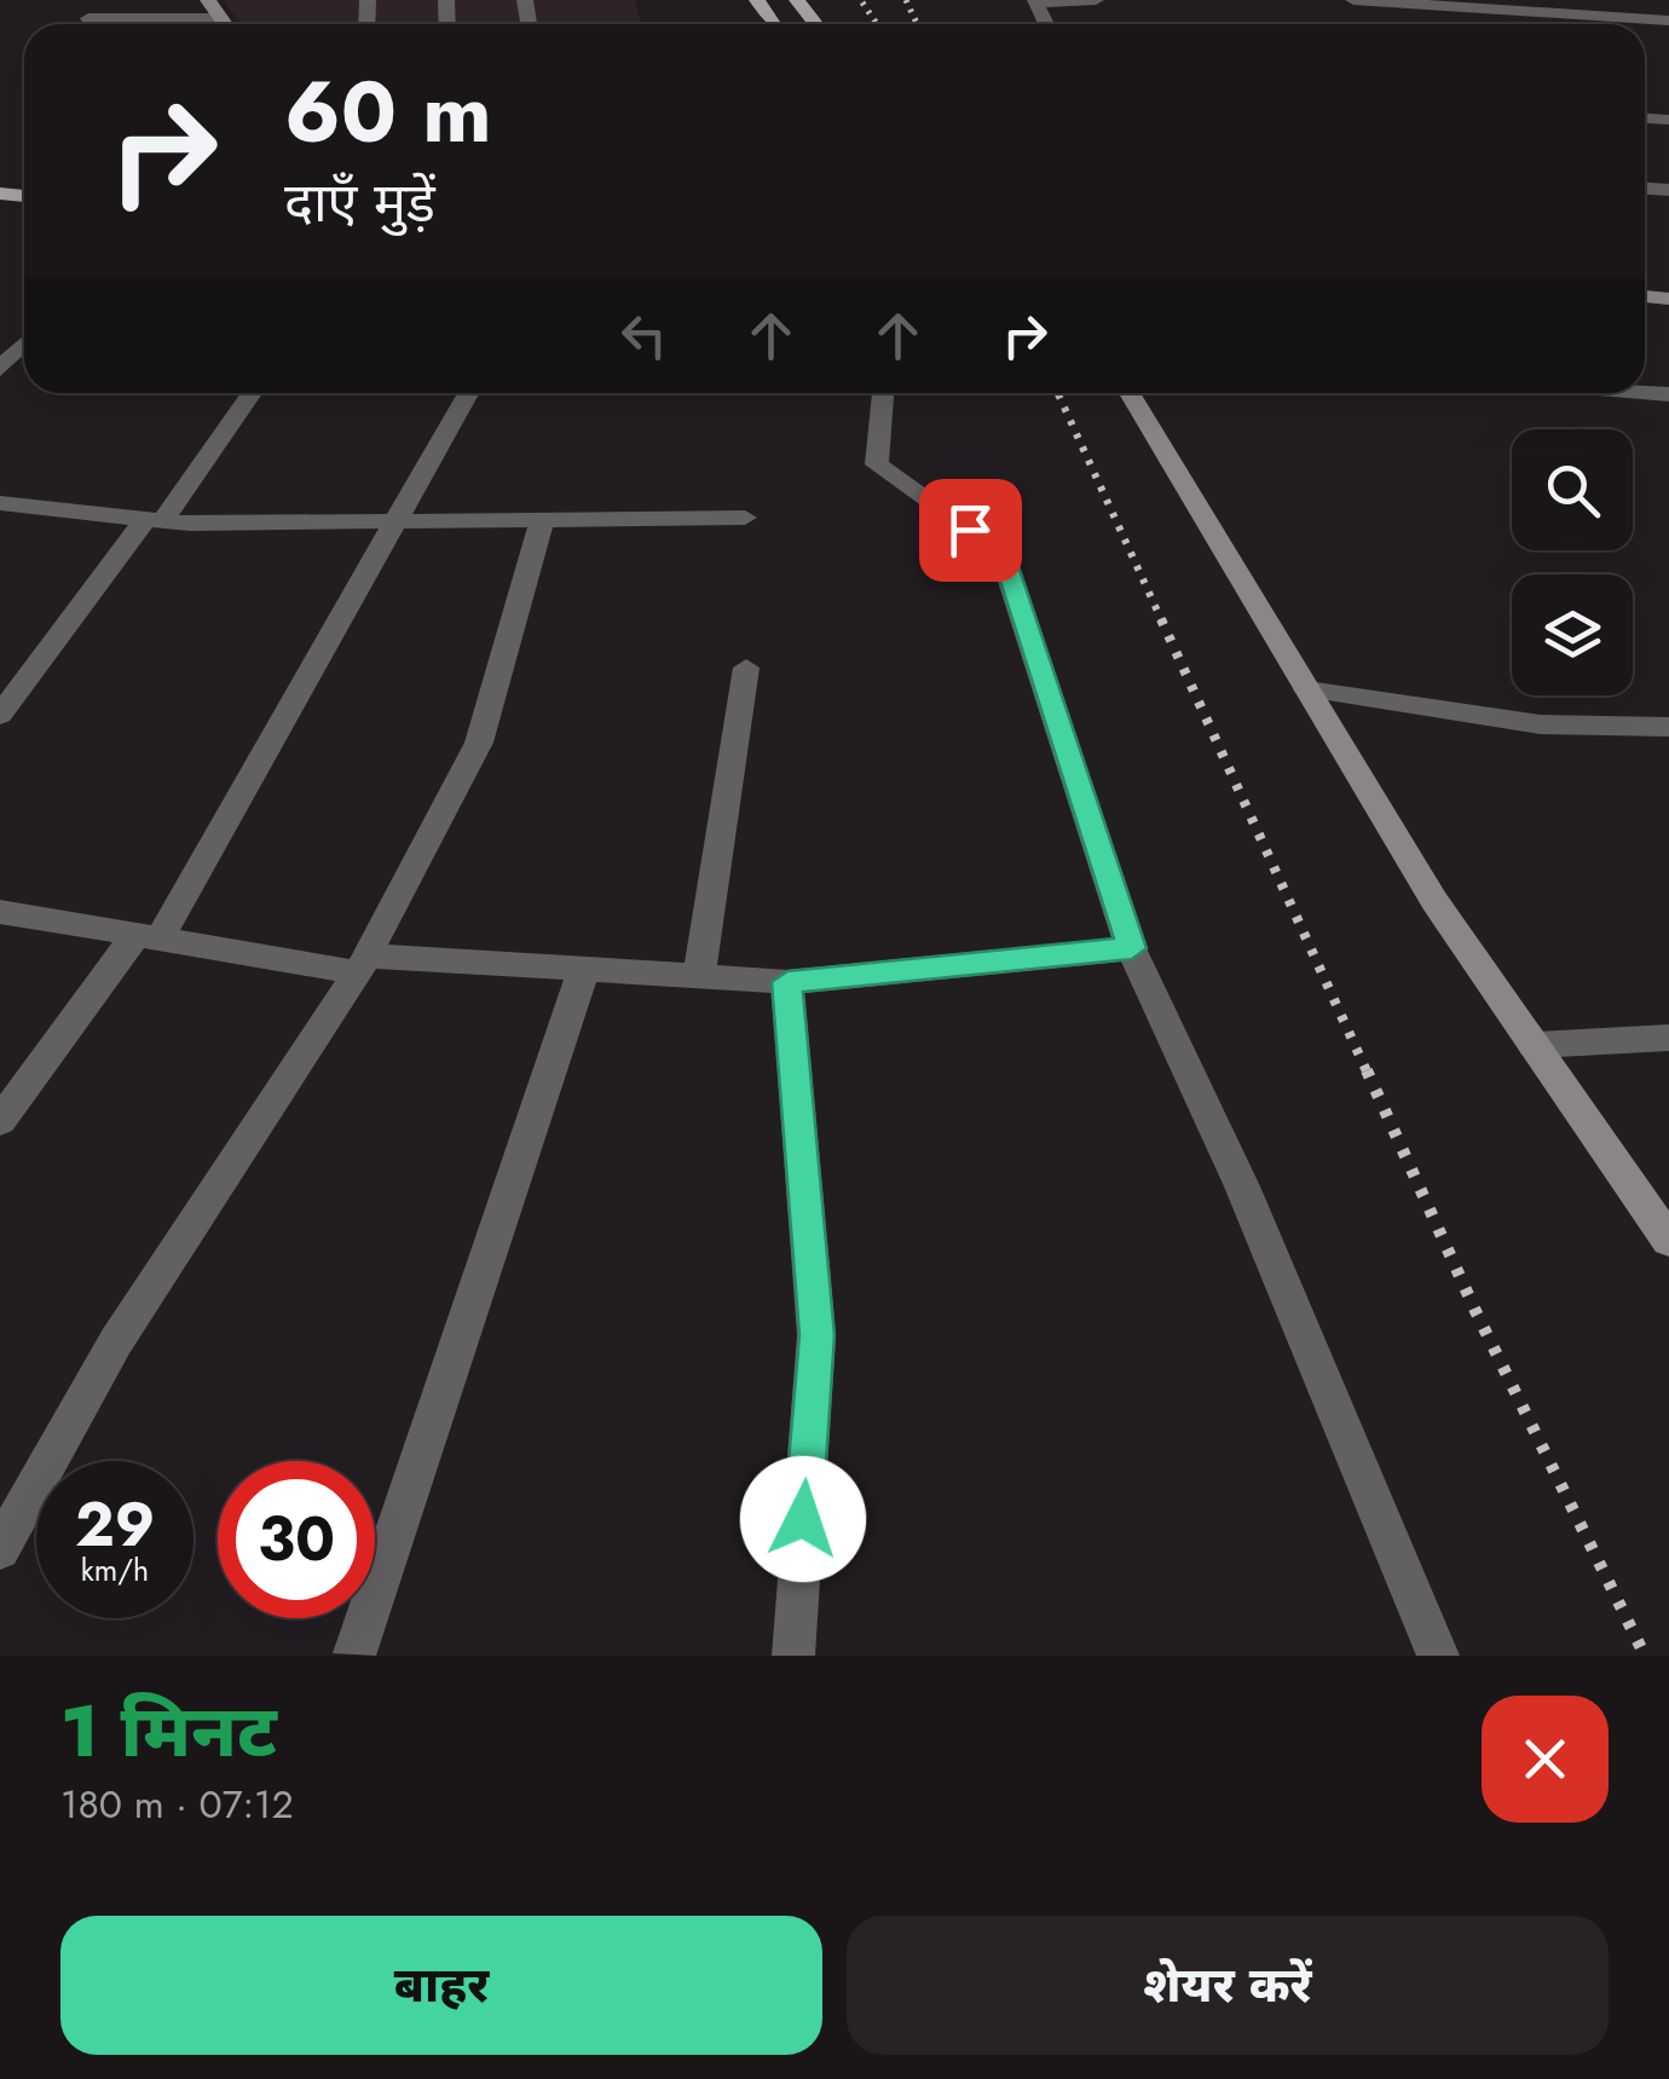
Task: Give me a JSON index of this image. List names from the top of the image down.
{
  "page": {
    "turn": ["60 m", "दाएँ मुड़ें"],
    "speed": "29 km/h",
    "limit": "30",
    "heading": ["1 मिनट", "180 m · 07:12"],
    "buttons": ["बाहर", "शेयर करें"]
  }
}
